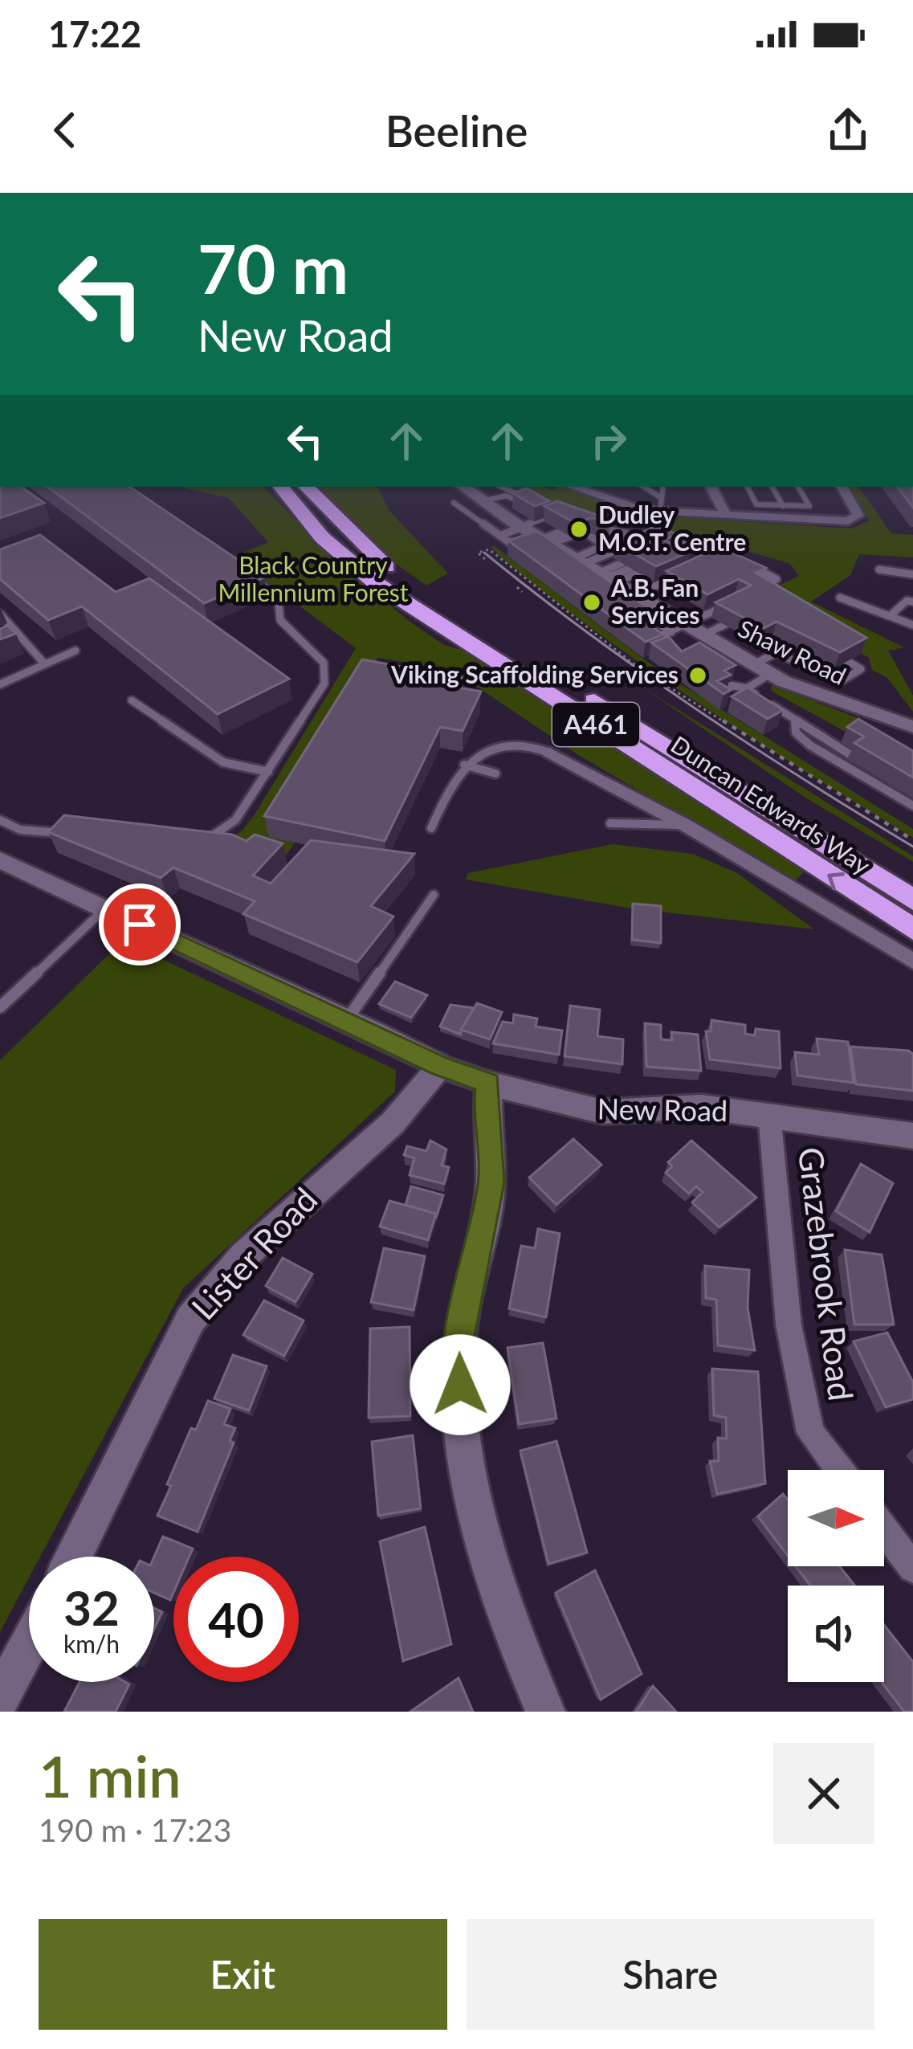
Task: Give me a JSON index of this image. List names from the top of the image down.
{
  "streets": {
    "highway": ["A461", "Duncan Edwards Way"],
    "street": [
      "Shaw Road",
      "New Road",
      "Lister Road",
      "Grazebrook Road"
    ]
  },
  "crossings": [
    ["New Road", "Lister Road"],
    ["New Road", "Grazebrook Road"]
  ],
  "parks": ["Black Country Millennium Forest"],
  "places": ["Dudley M.O.T. Centre", "A.B. Fan Services", "Viking Scaffolding Services"],
  "north": "right",
  "page": {
    "status": "17:22",
    "header": "Beeline",
    "turn": ["70 m", "New Road"],
    "speed": "32 km/h",
    "limit": "40",
    "heading": ["1 min", "190 m · 17:23"],
    "buttons": ["Exit", "Share"]
  }
}
